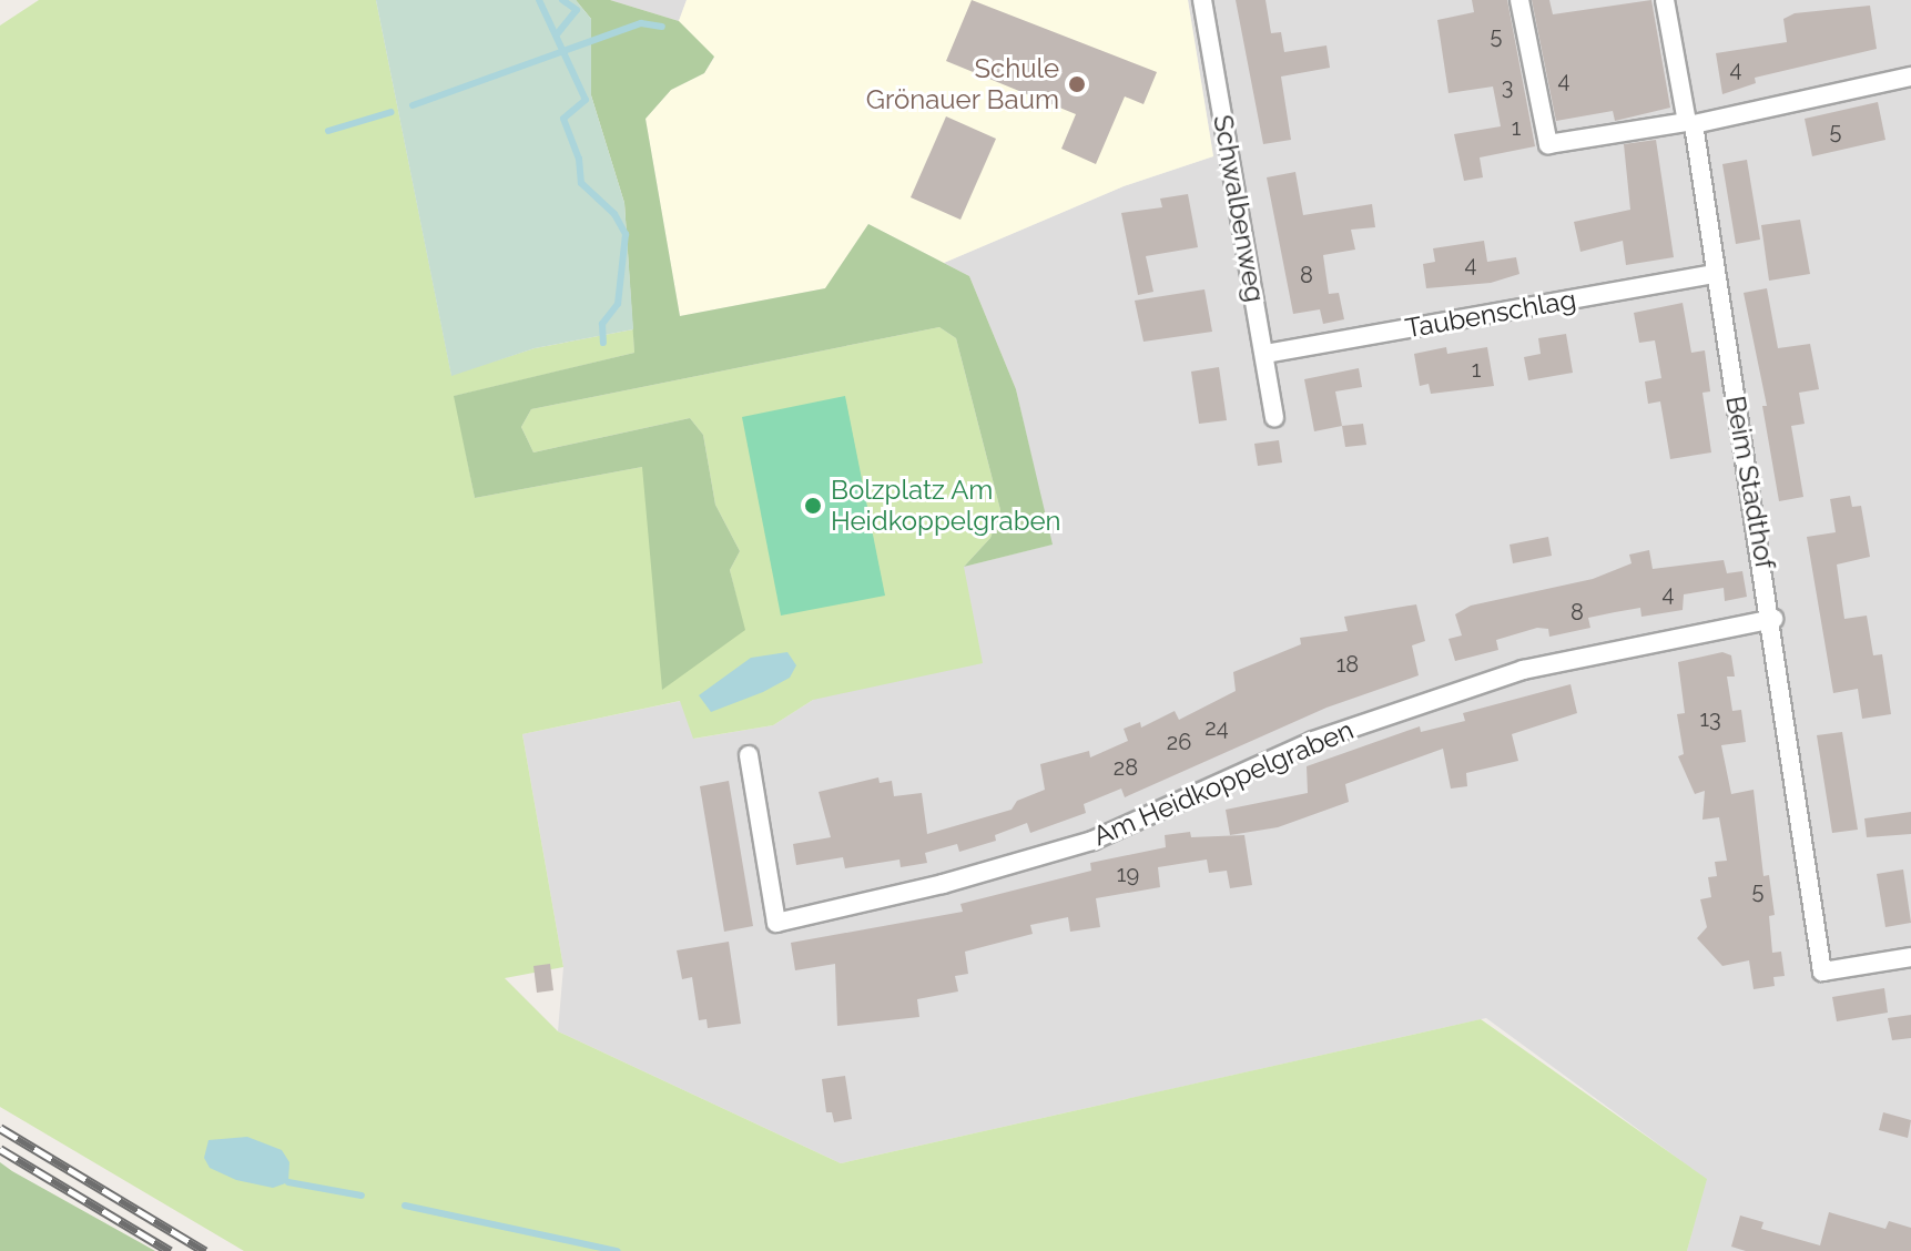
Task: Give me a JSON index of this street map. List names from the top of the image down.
{
  "streets": {
    "street": [
      "Schwalbenweg",
      "Taubenschlag",
      "Beim Stadthof",
      "Am Heidkoppelgraben"
    ]
  },
  "crossings": [
    ["Schwalbenweg", "Taubenschlag"],
    ["Taubenschlag", "Beim Stadthof"],
    ["Beim Stadthof", "Am Heidkoppelgraben"]
  ],
  "places": ["Schule Grönauer Baum", "Bolzplatz Am Heidkoppelgraben"],
  "house_numbers": [
    "5",
    "4",
    "4",
    "3",
    "1",
    "5",
    "4",
    "8",
    "1",
    "4",
    "8",
    "18",
    "13",
    "24",
    "26",
    "28",
    "19",
    "5"
  ]
}
